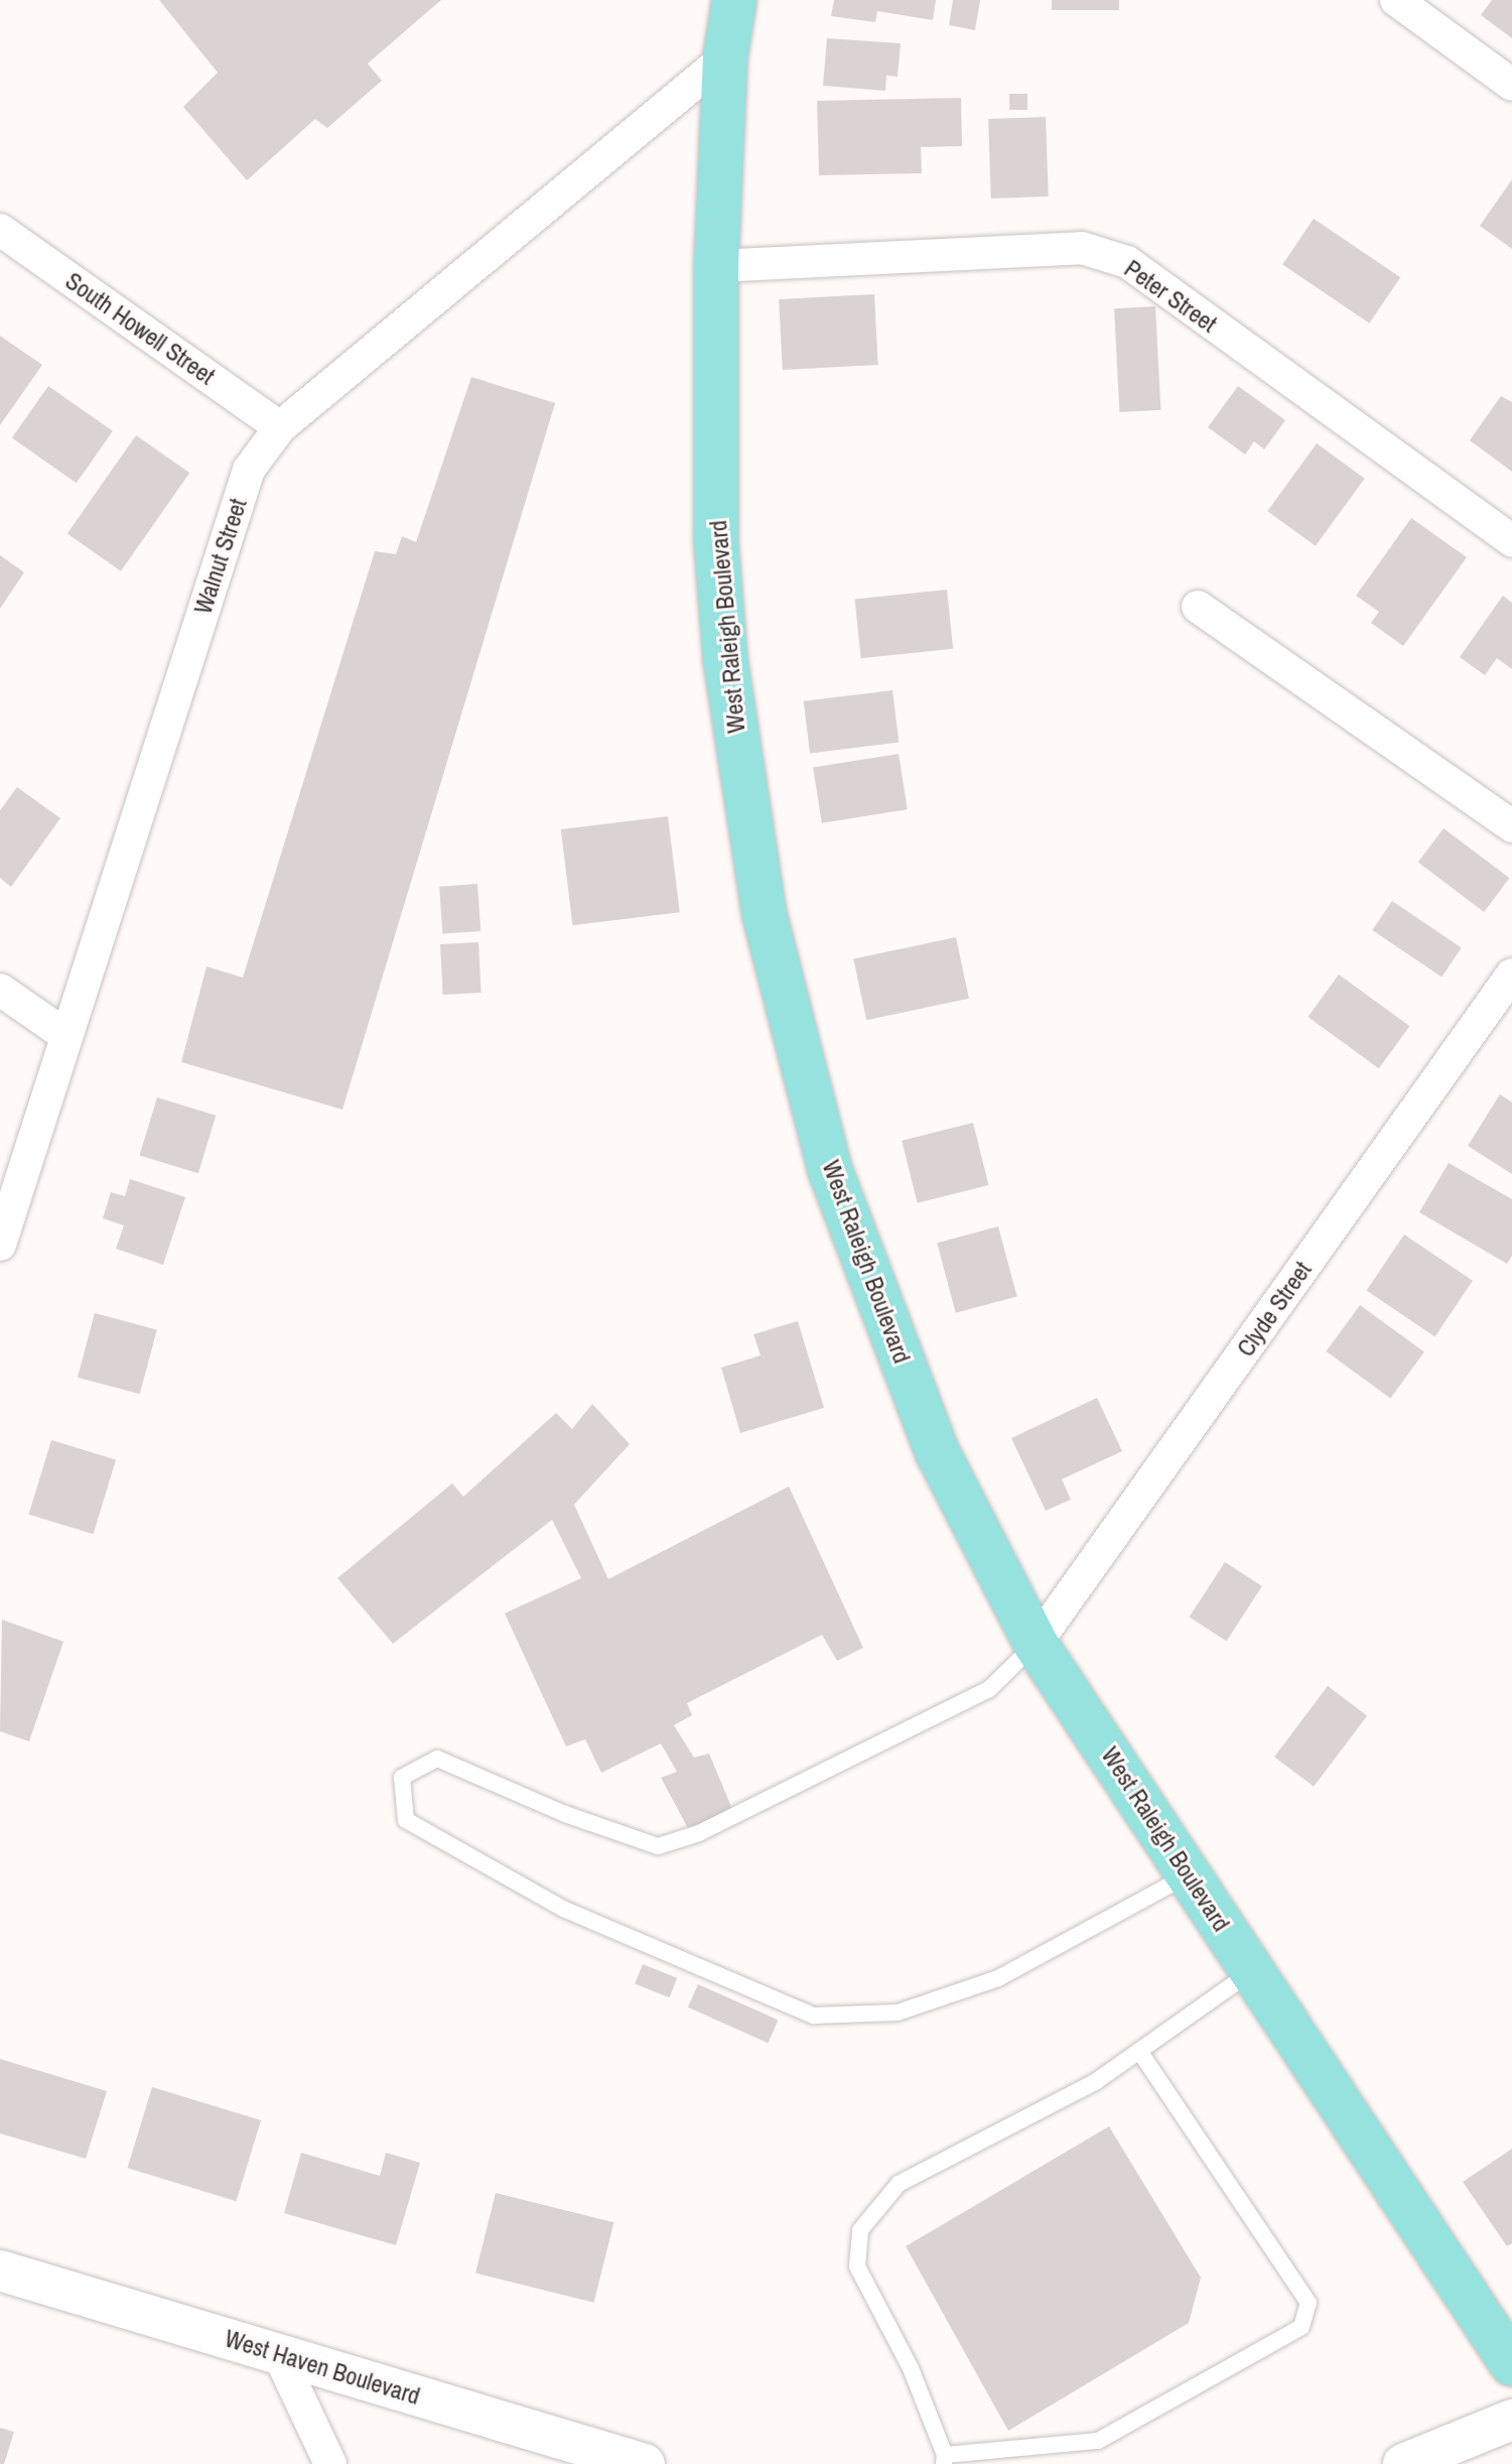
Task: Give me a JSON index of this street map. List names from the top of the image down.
{
  "streets": {
    "main road": ["West Raleigh Boulevard"],
    "street": [
      "Peter Street",
      "South Howell Street",
      "Walnut Street",
      "Clyde Street",
      "West Haven Boulevard"
    ]
  },
  "crossings": [
    ["Peter Street", "West Raleigh Boulevard"],
    ["South Howell Street", "Walnut Street"],
    ["Walnut Street", "West Raleigh Boulevard"],
    ["West Raleigh Boulevard", "Clyde Street"]
  ]
}
